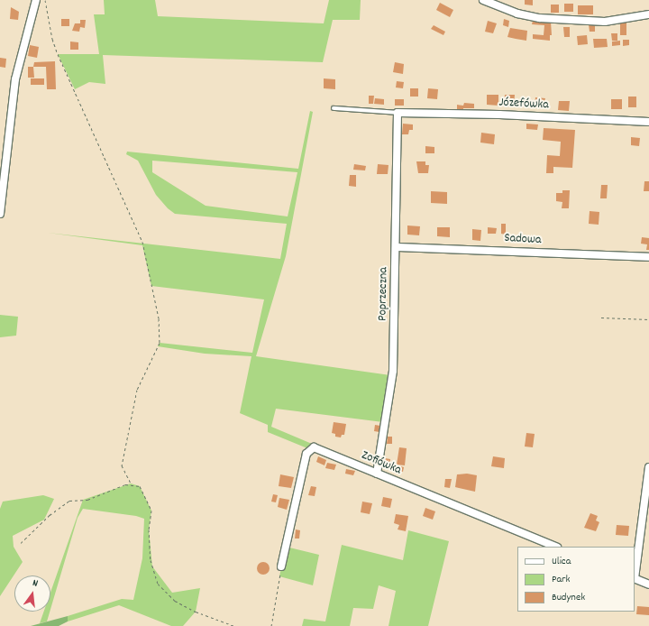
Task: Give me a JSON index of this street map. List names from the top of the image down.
{
  "streets": {
    "street": [
      "Józefówka",
      "Sadowa",
      "Poprzeczna",
      "Zofiówka"
    ]
  },
  "crossings": [
    ["Józefówka", "Poprzeczna"],
    ["Sadowa", "Poprzeczna"],
    ["Poprzeczna", "Zofiówka"]
  ],
  "legend": ["Ulica", "Park", "Budynek"],
  "north": "top"
}
